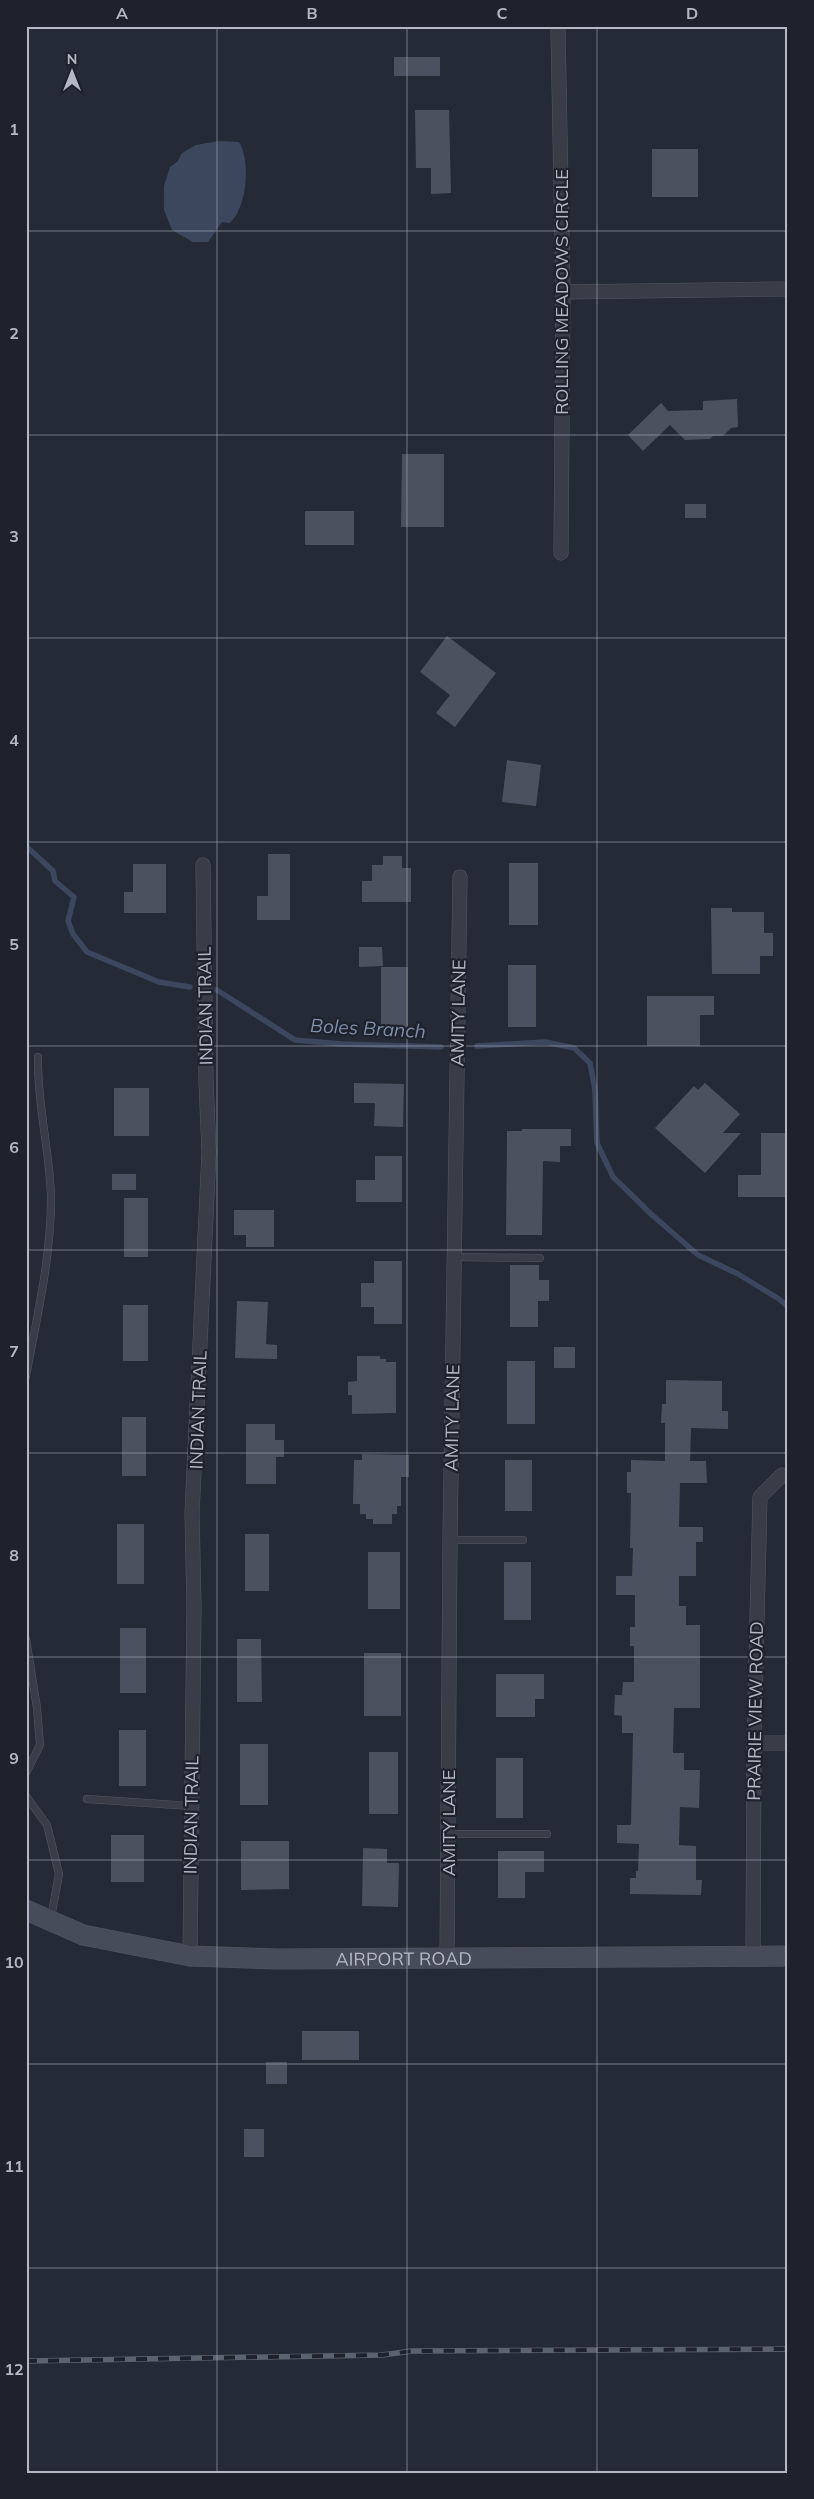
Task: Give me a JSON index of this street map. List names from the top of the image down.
{
  "streets": {
    "street": [
      "ROLLING MEADOWS CIRCLE",
      "INDIAN TRAIL",
      "AMITY LANE",
      "PRAIRIE VIEW ROAD",
      "AIRPORT ROAD"
    ]
  },
  "crossings": [
    ["INDIAN TRAIL", "AIRPORT ROAD"],
    ["AMITY LANE", "AIRPORT ROAD"],
    ["PRAIRIE VIEW ROAD", "AIRPORT ROAD"]
  ],
  "water": ["Boles Branch"],
  "north": "top",
  "grid": {
    "columns": [
      "A",
      "B",
      "C",
      "D"
    ],
    "rows": [
      "1",
      "2",
      "3",
      "4",
      "5",
      "6",
      "7",
      "8",
      "9",
      "10",
      "11",
      "12"
    ]
  }
}
